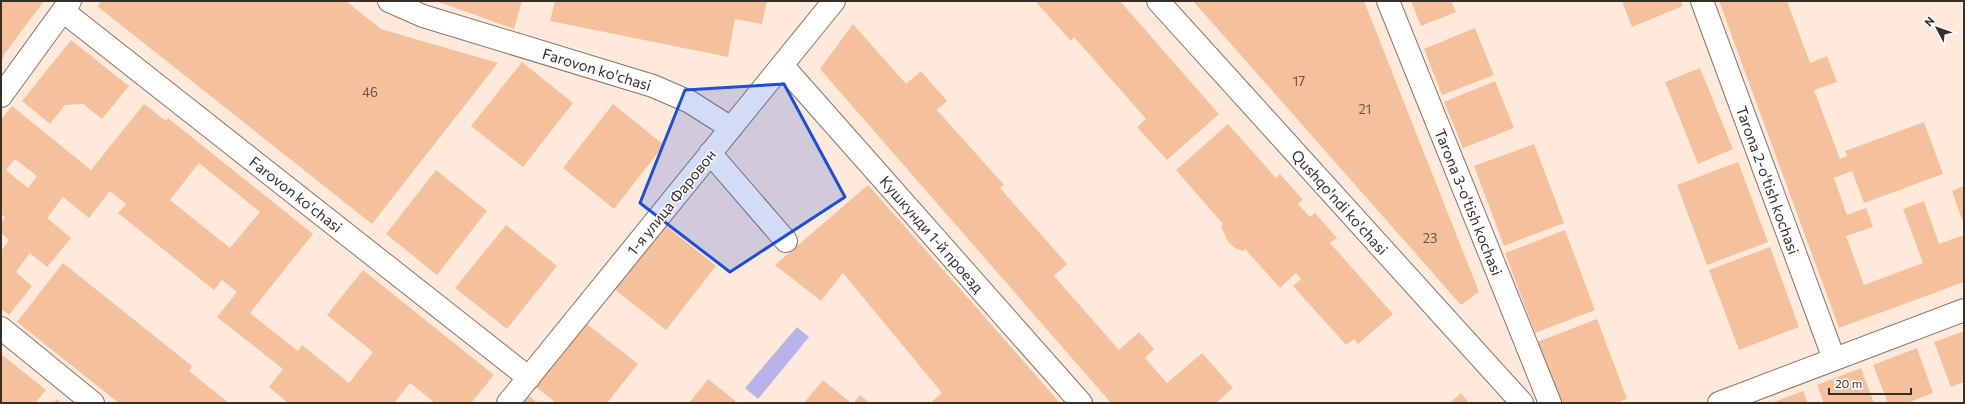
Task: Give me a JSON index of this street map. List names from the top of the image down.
{
  "streets": {
    "street": [
      "Farovon ko'chasi",
      "Tarona 2-o'tish kochasi",
      "1-я улица Фаровон",
      "Qushqo'ndi ko'chasi",
      "Tarona 3-o'tish kochasi",
      "Кушкунди 1-й проезд"
    ]
  },
  "crossings": [
    ["Farovon ko'chasi", "1-я улица Фаровон"],
    ["1-я улица Фаровон", "Кушкунди 1-й проезд"]
  ],
  "house_numbers": [
    "17",
    "46",
    "21",
    "23"
  ],
  "scale_bar": "20 m",
  "north": "top left"
}
